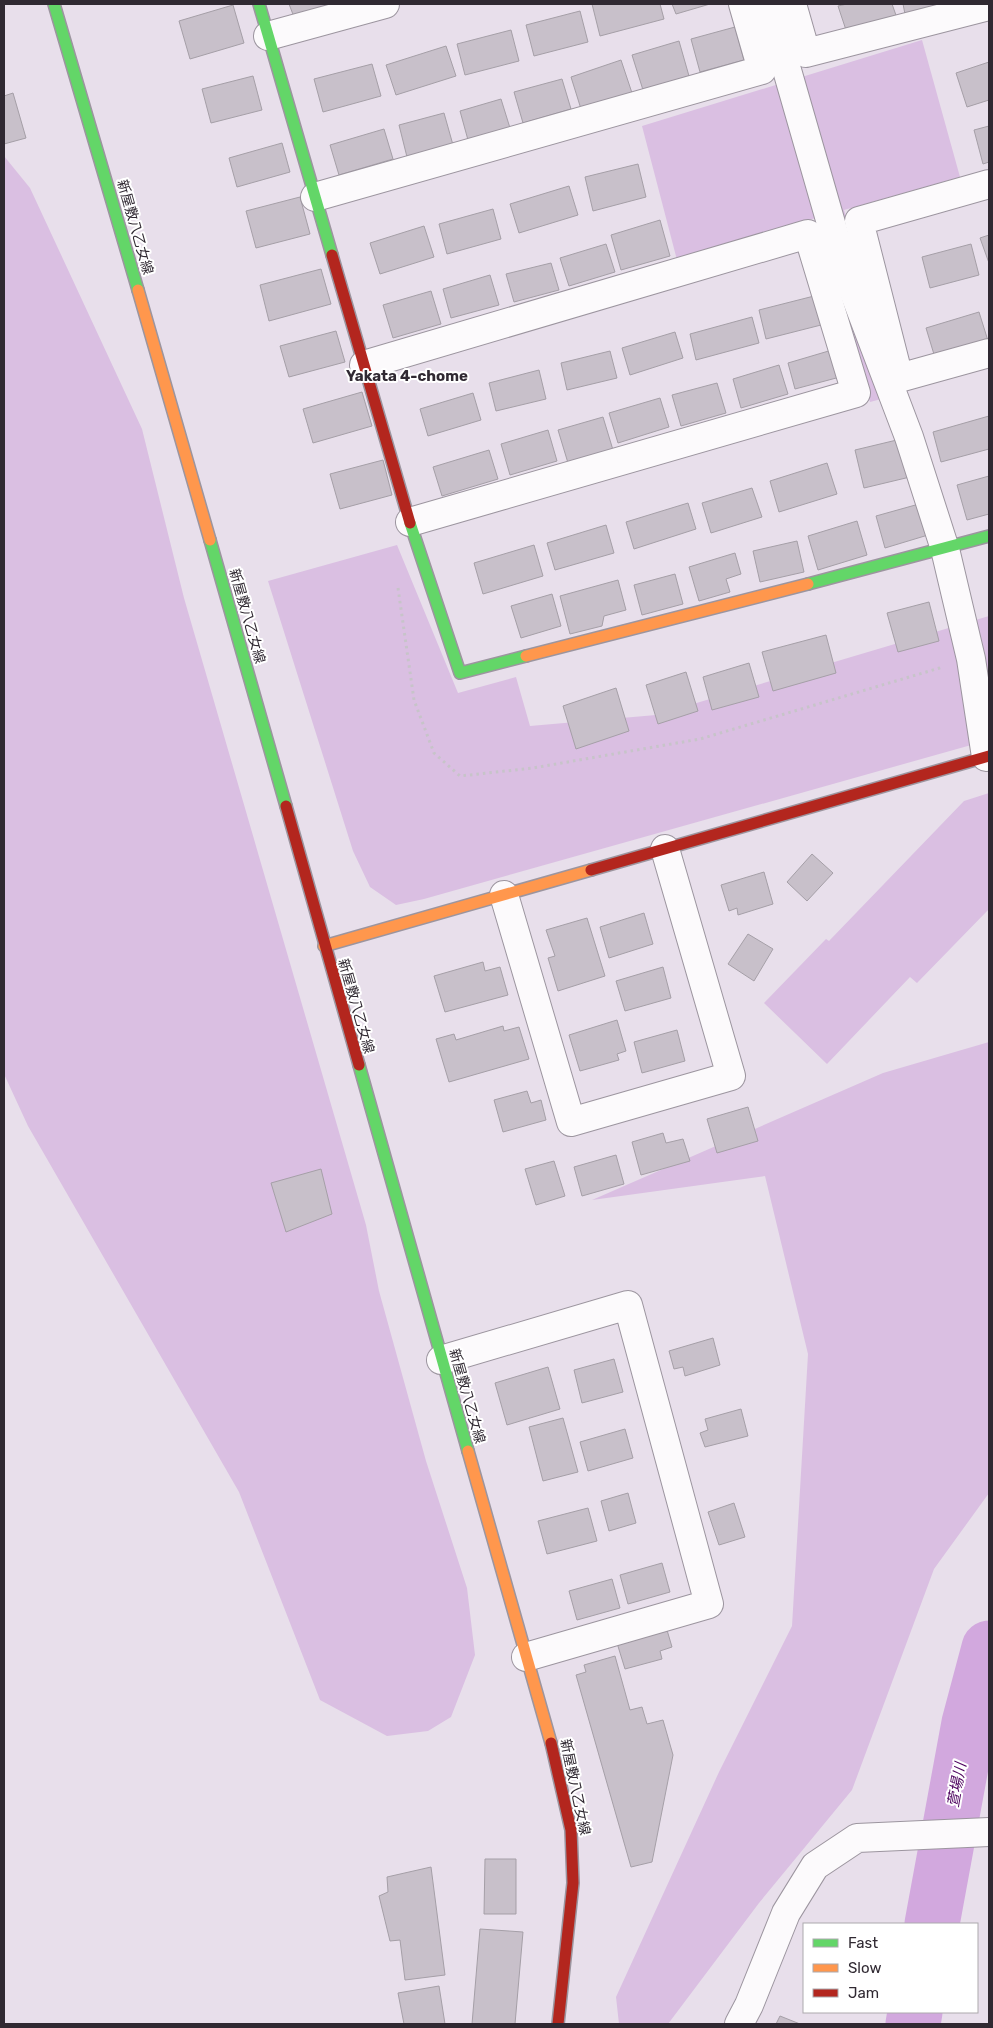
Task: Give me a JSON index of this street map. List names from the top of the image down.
{
  "streets": {
    "street": ["新屋敷八乙女線"]
  },
  "districts": ["Yakata 4-chome"],
  "water": ["萱場川"],
  "legend": ["Fast", "Slow", "Jam"]
}
